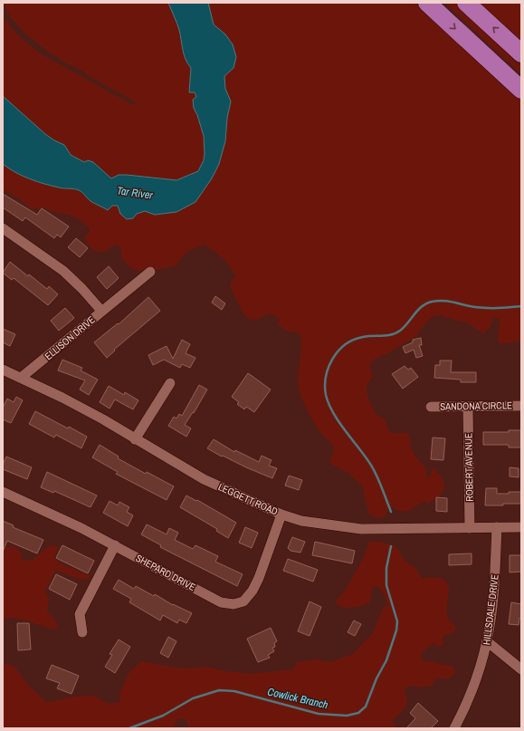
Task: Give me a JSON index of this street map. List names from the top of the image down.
{
  "streets": {
    "street": [
      "ELLISON DRIVE",
      "SANDONA CIRCLE",
      "ROBERT AVENUE",
      "LEGGETT ROAD",
      "SHEPARD DRIVE",
      "HILLSDALE DRIVE"
    ]
  },
  "crossings": [
    ["ELLISON DRIVE", "LEGGETT ROAD"],
    ["SANDONA CIRCLE", "ROBERT AVENUE"],
    ["ROBERT AVENUE", "LEGGETT ROAD"],
    ["LEGGETT ROAD", "SHEPARD DRIVE"],
    ["LEGGETT ROAD", "HILLSDALE DRIVE"]
  ],
  "water": ["Tar River", "Cowlick Branch"]
}
